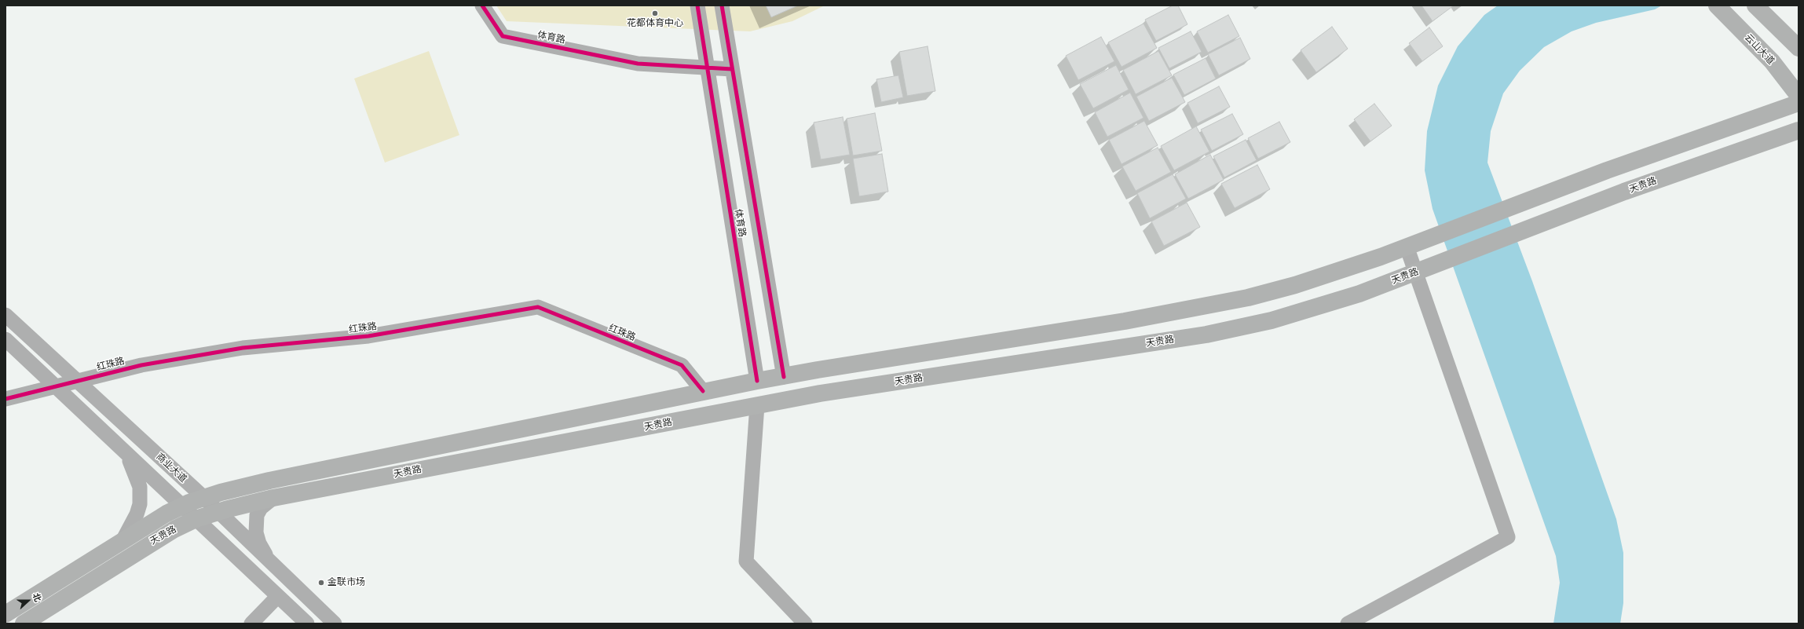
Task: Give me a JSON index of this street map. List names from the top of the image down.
{
  "streets": {
    "main road": ["云山大道", "天贵路"],
    "street": ["体育路", "红珠路", "商业大道"]
  },
  "crossings": [
    ["体育路", "天贵路"],
    ["天贵路", "红珠路"],
    ["天贵路", "商业大道"],
    ["红珠路", "商业大道"]
  ],
  "places": ["花都体育中心", "金联市场"],
  "north": "right"
}
